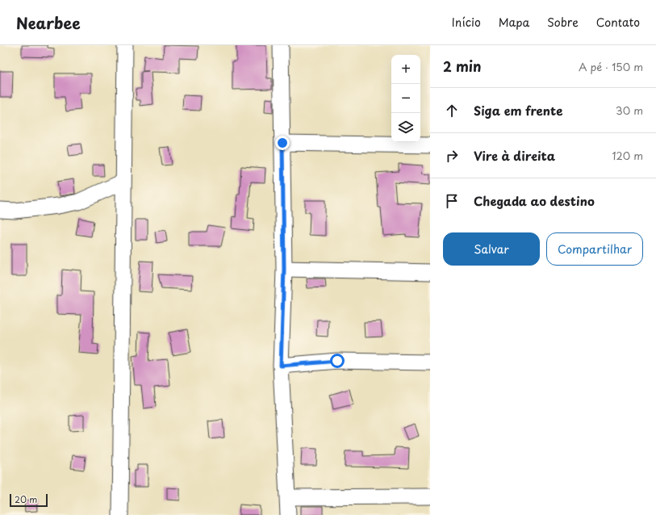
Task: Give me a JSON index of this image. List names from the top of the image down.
{
  "scale_bar": "20 m",
  "page": {
    "header": "Nearbee",
    "nav": [
      "Início",
      "Mapa",
      "Sobre",
      "Contato"
    ],
    "heading": ["2 min", "A pé · 150 m"],
    "map_buttons": ["+", "−"],
    "list": [
      ["Siga em frente", "30 m"],
      ["Vire à direita", "120 m"],
      "Chegada ao destino"
    ],
    "buttons": ["Salvar", "Compartilhar"],
    "scale": "20 m"
  }
}
